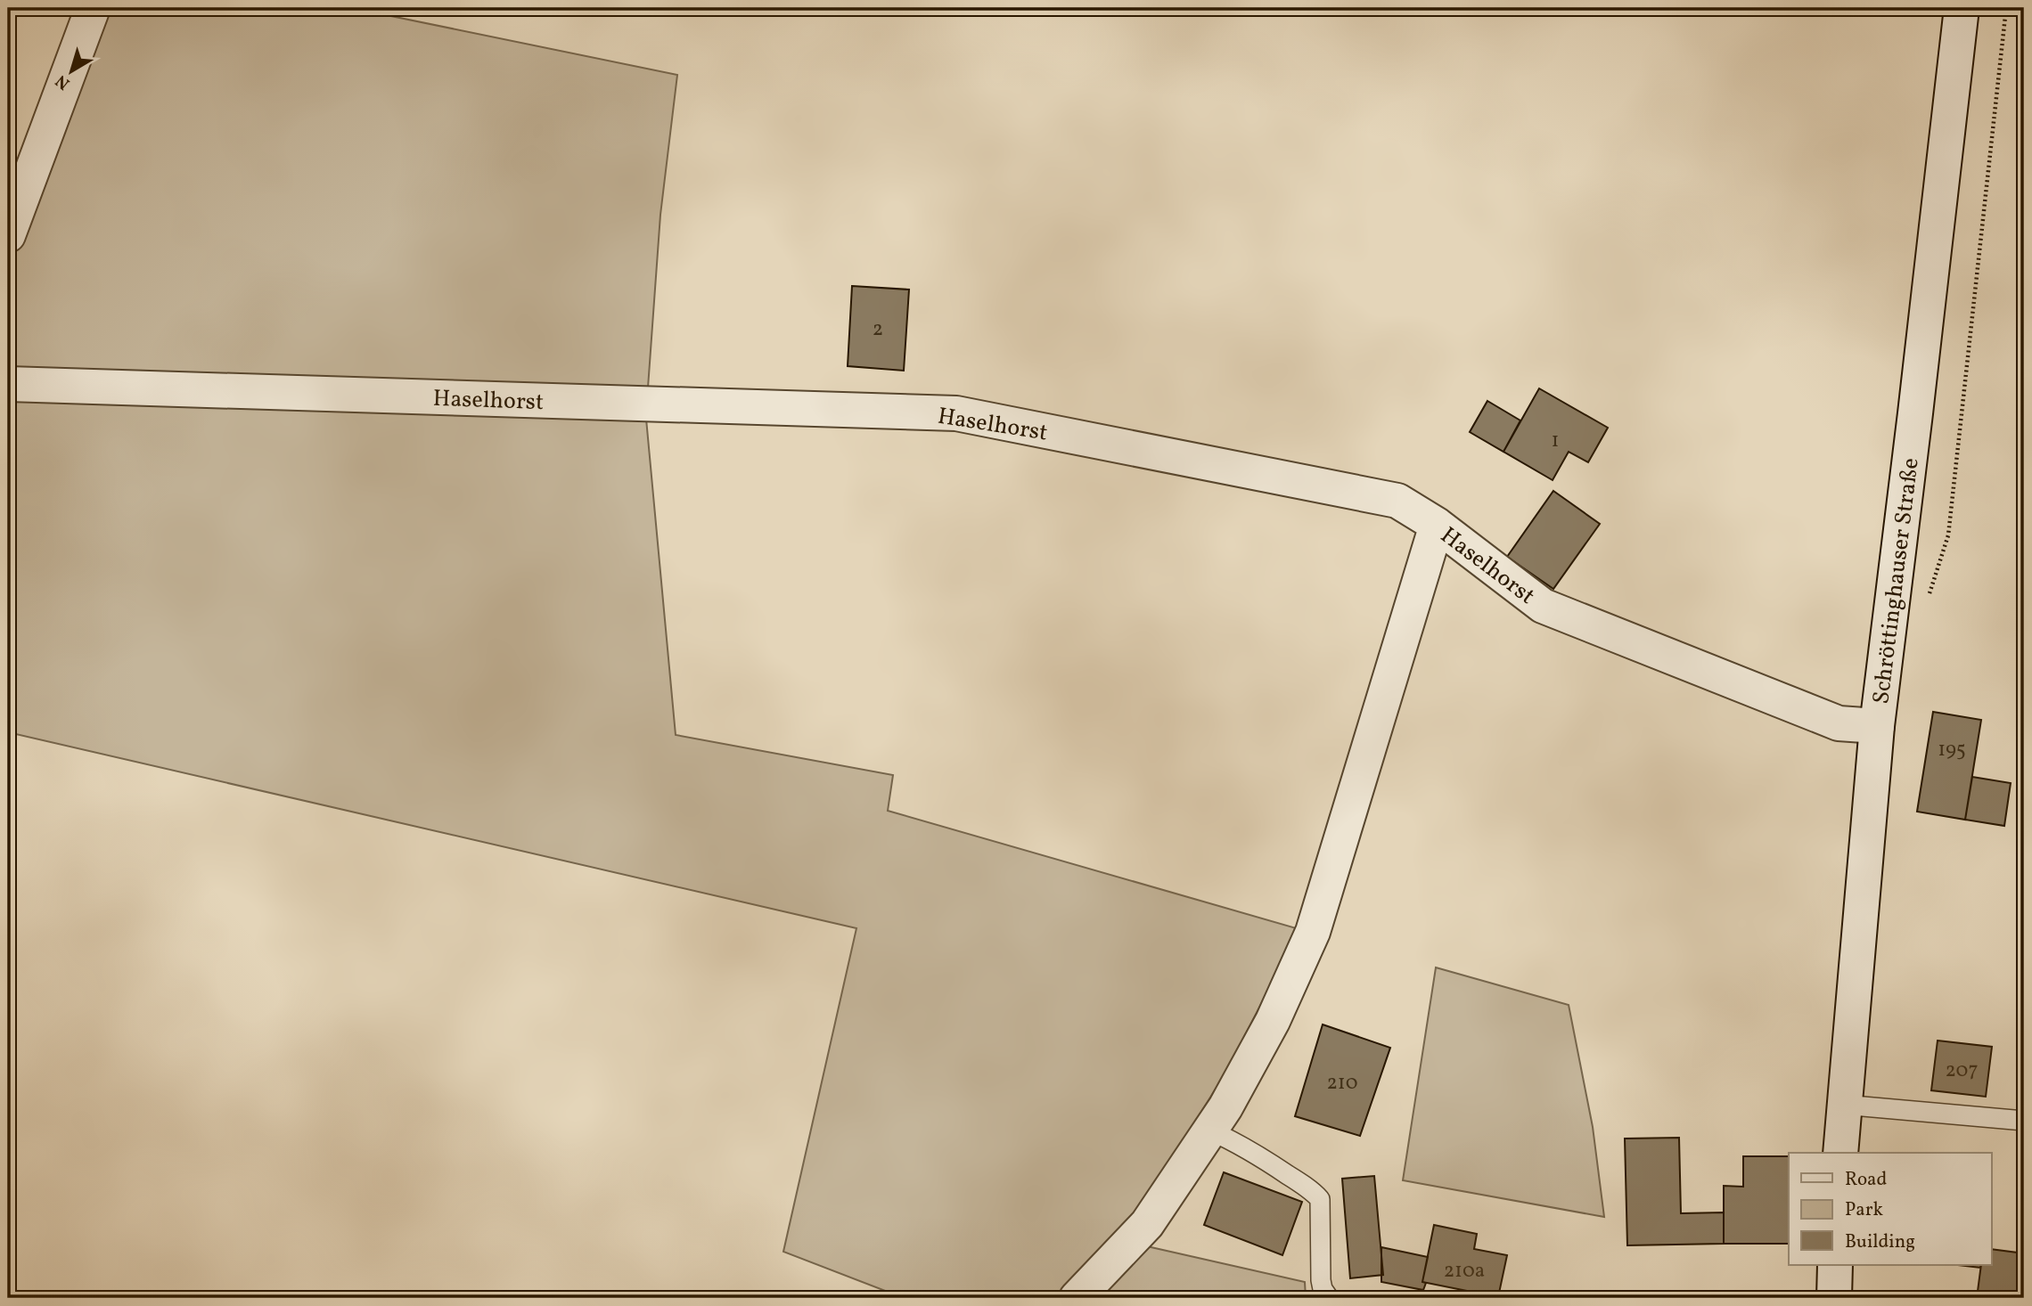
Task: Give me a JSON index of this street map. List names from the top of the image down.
{
  "streets": {
    "street": ["Haselhorst", "Schröttinghauser Straße"]
  },
  "crossings": [
    ["Haselhorst", "Schröttinghauser Straße"]
  ],
  "house_numbers": [
    "2",
    "1",
    "195",
    "207",
    "210",
    "210a"
  ],
  "legend": ["Road", "Park", "Building"],
  "north": "bottom left"
}
